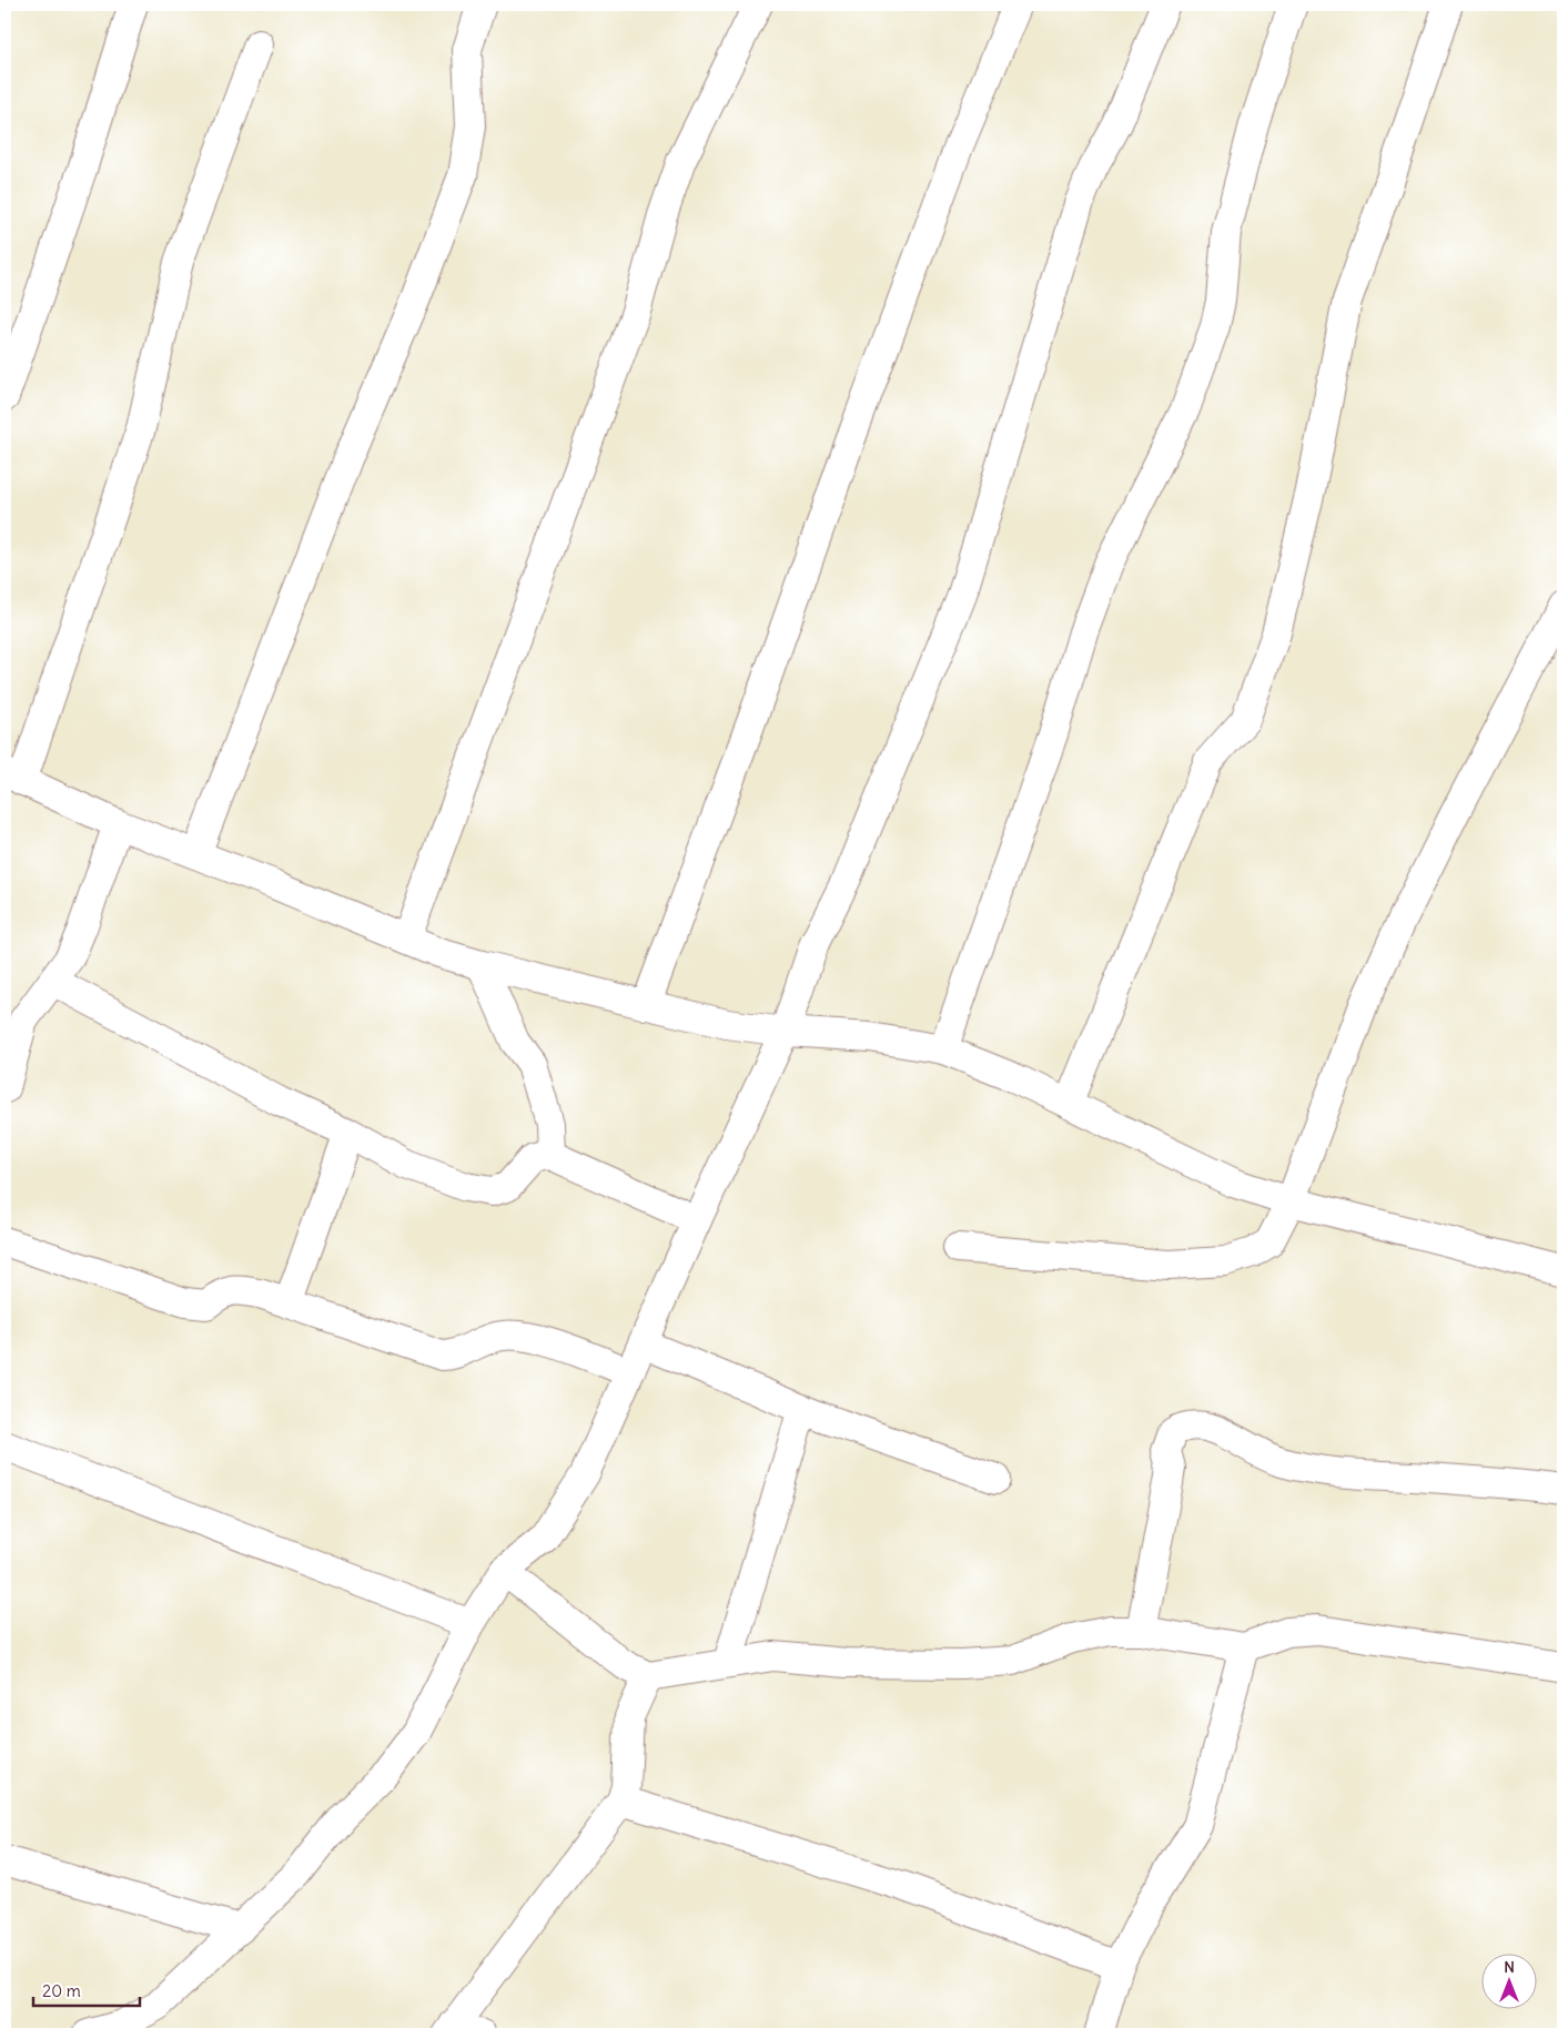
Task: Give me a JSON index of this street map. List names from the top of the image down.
{
  "scale_bar": "20 m",
  "north": "top"
}
